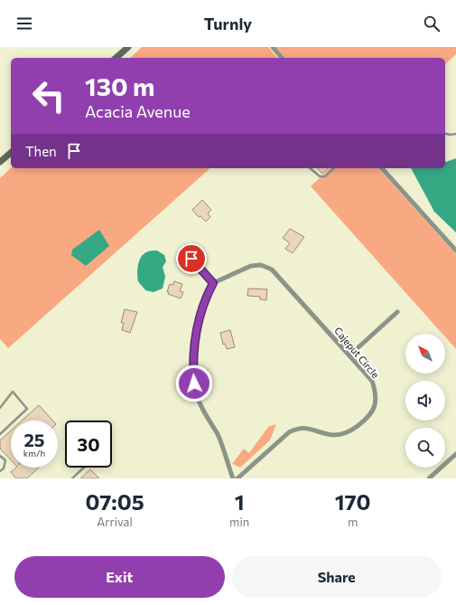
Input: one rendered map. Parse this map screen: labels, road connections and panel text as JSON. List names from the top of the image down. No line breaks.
{"streets":{"street":["Cajeput Circle"]},"north":"top left","page":{"header":"Turnly","turn":["130 m","Acacia Avenue"],"then":"Then","speed":"25 km/h","limit":"30","eta":["07:05","Arrival","1","min","170","m"],"buttons":["Exit","Share"]}}
